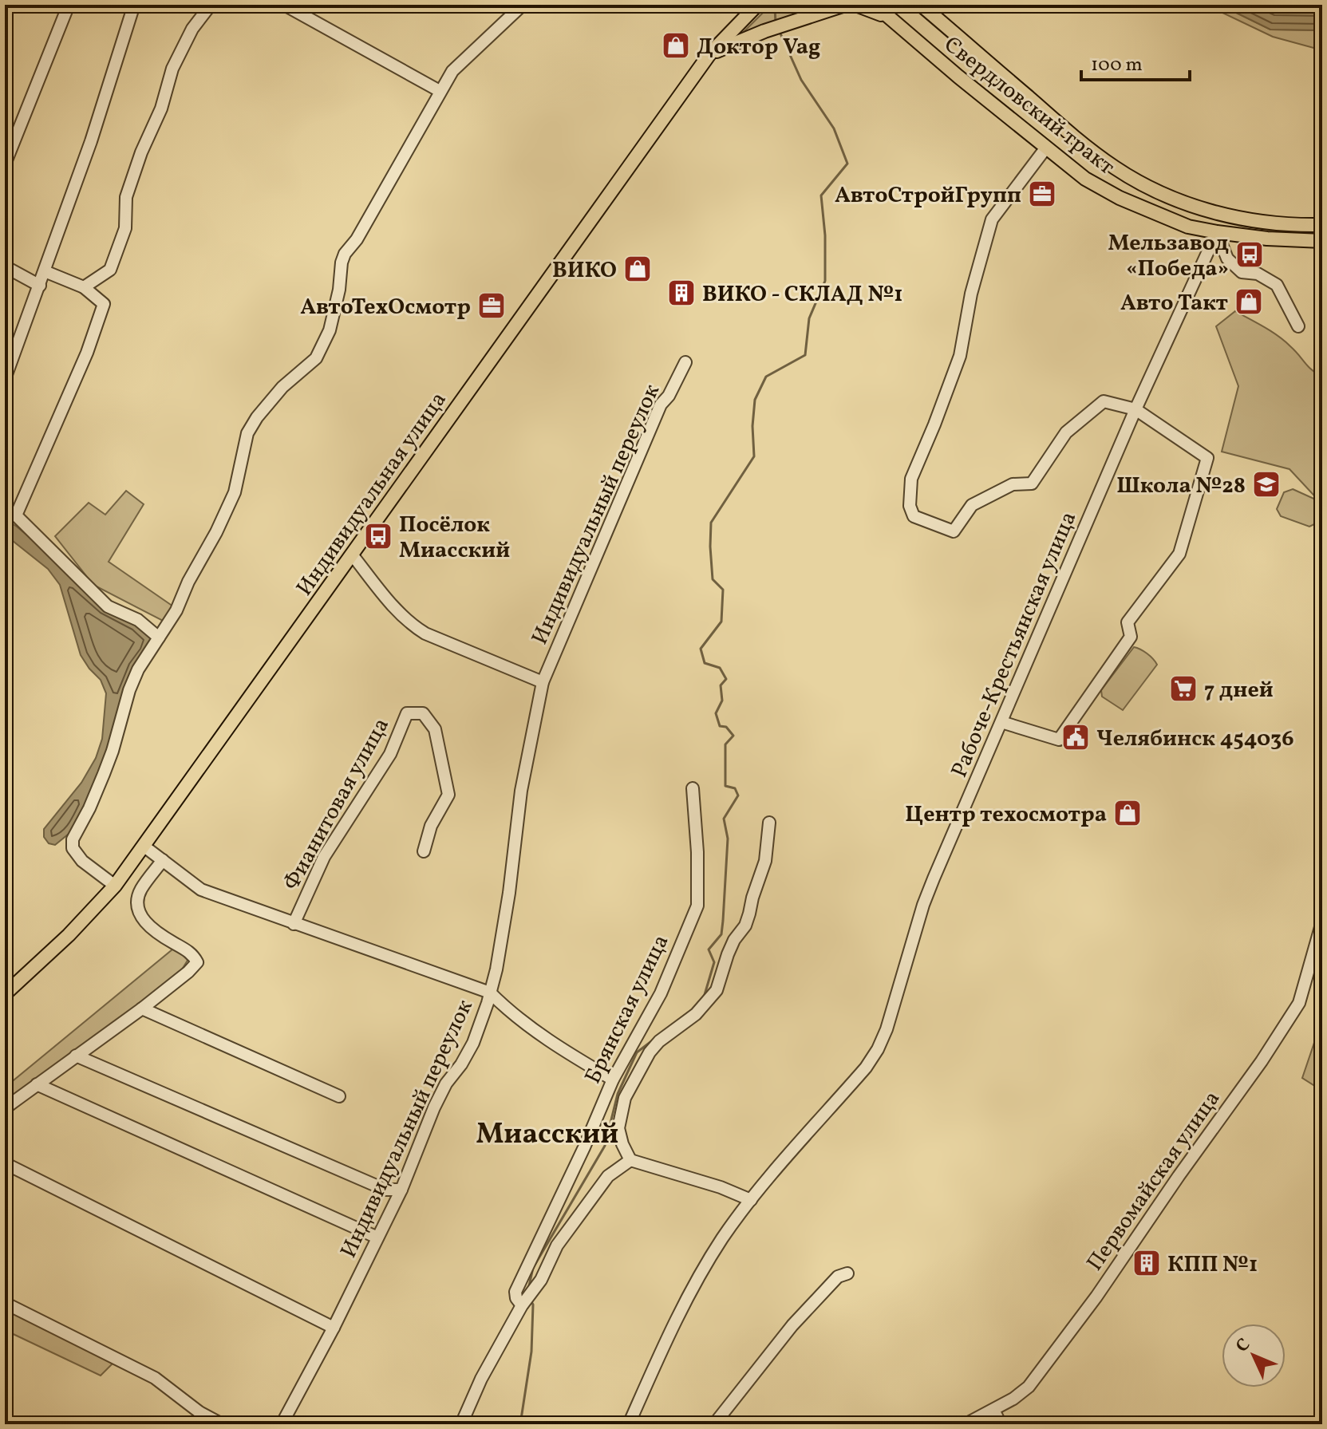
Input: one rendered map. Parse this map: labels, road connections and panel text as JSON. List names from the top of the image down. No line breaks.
{"streets":{"main road":["Свердловский тракт","Индивидуальная улица"],"street":["Индивидуальный переулок","Рабоче-Крестьянская улица","Фианитовая улица","Брянская улица","Первомайская улица"]},"crossings":[["Свердловский тракт","Рабоче-Крестьянская улица"]],"districts":["Миасский"],"places":{"shop":["Доктор Vag","ВИКО","Авто Такт","Центр техосмотра"],"office":["АвтоСтройГрупп","АвтоТехОсмотр"],"bus stop":["Мельзавод «Победа»","Посёлок Миасский"],"building":["ВИКО - СКЛАД №1","КПП №1"],"school or university":["Школа №28"],"supermarket":["7 дней"],"public building":["Челябинск 454036"]},"scale_bar":"100 m","north":"top left"}
